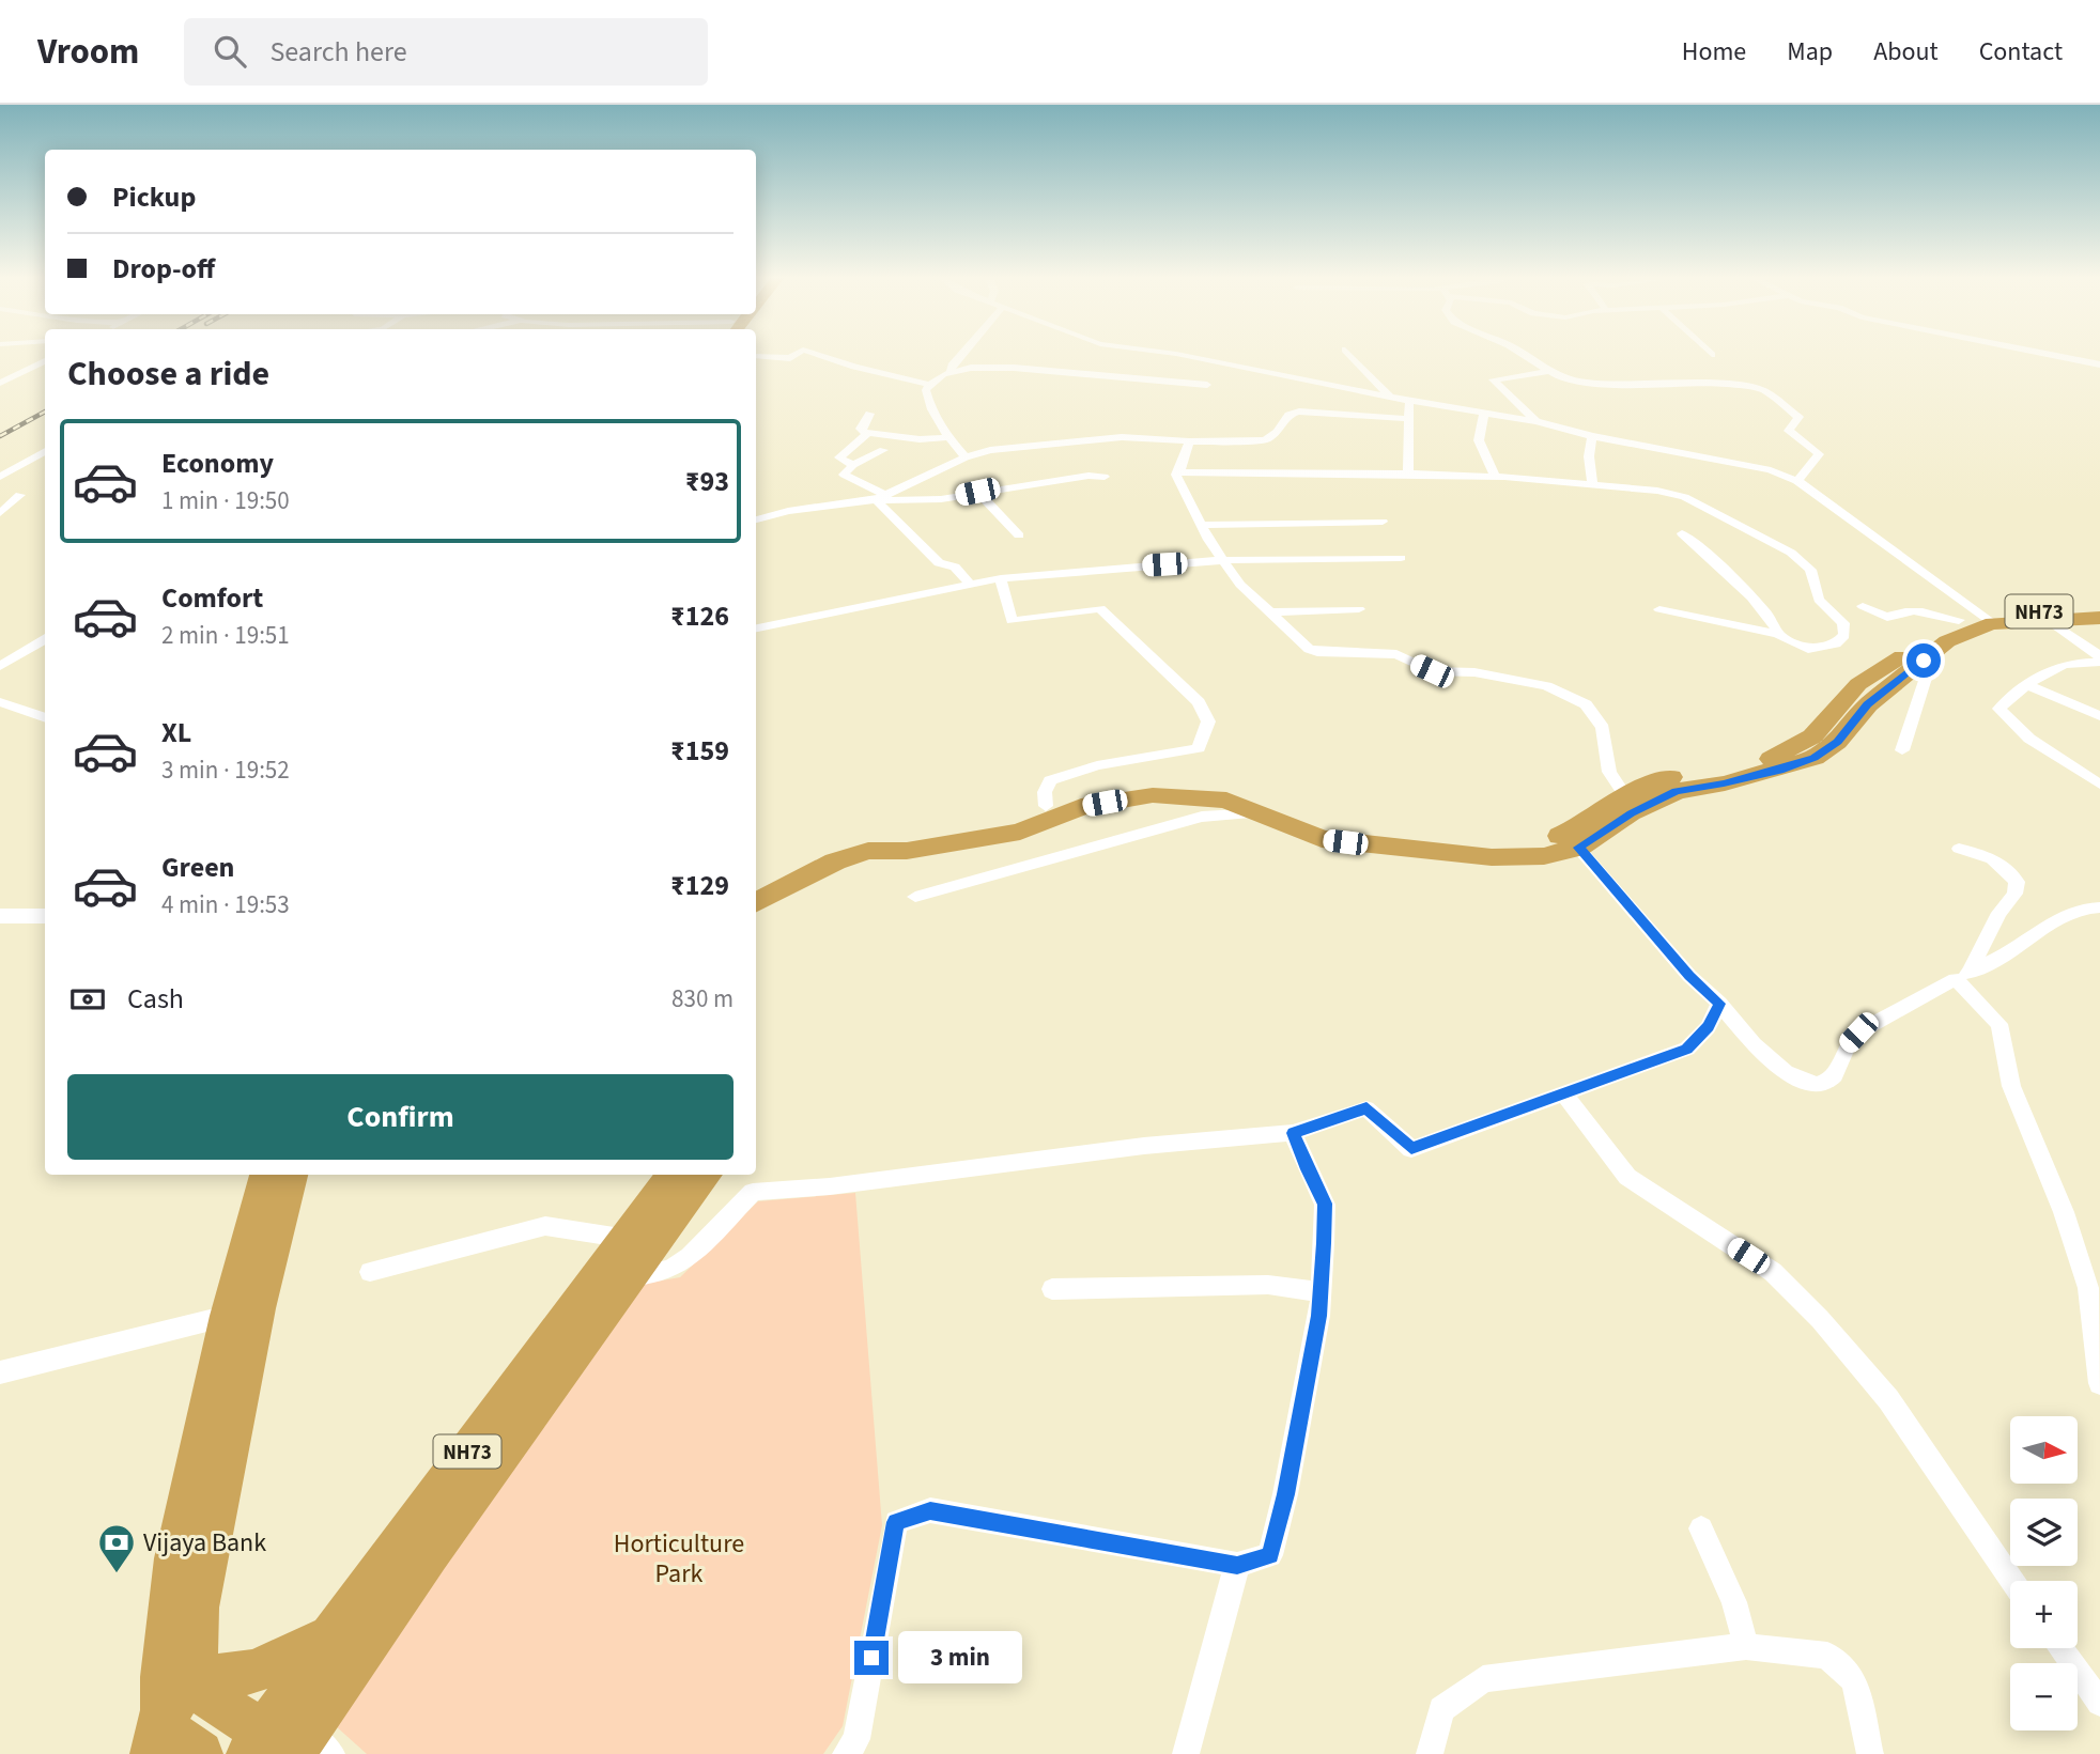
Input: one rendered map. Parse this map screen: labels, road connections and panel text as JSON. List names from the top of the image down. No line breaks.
{"streets":{"highway":["NH73"]},"parks":["Horticulture Park"],"places":{"bank":["Vijaya Bank"]},"north":"right","page":{"header":"Vroom","search":"Search here","nav":["Home","Map","About","Contact"],"banner":["Pickup","Drop-off"],"heading":"Choose a ride","list":[{"name":"Economy","note":"1 min · 19:50","value":"₹93"},{"name":"Comfort","note":"2 min · 19:51","value":"₹126"},{"name":"XL","note":"3 min · 19:52","value":"₹159"},{"name":"Green","note":"4 min · 19:53","value":"₹129"}],"pay":["Cash","830 m"],"buttons":"Confirm","map_buttons":["+","−"],"bubble":"3 min"}}
